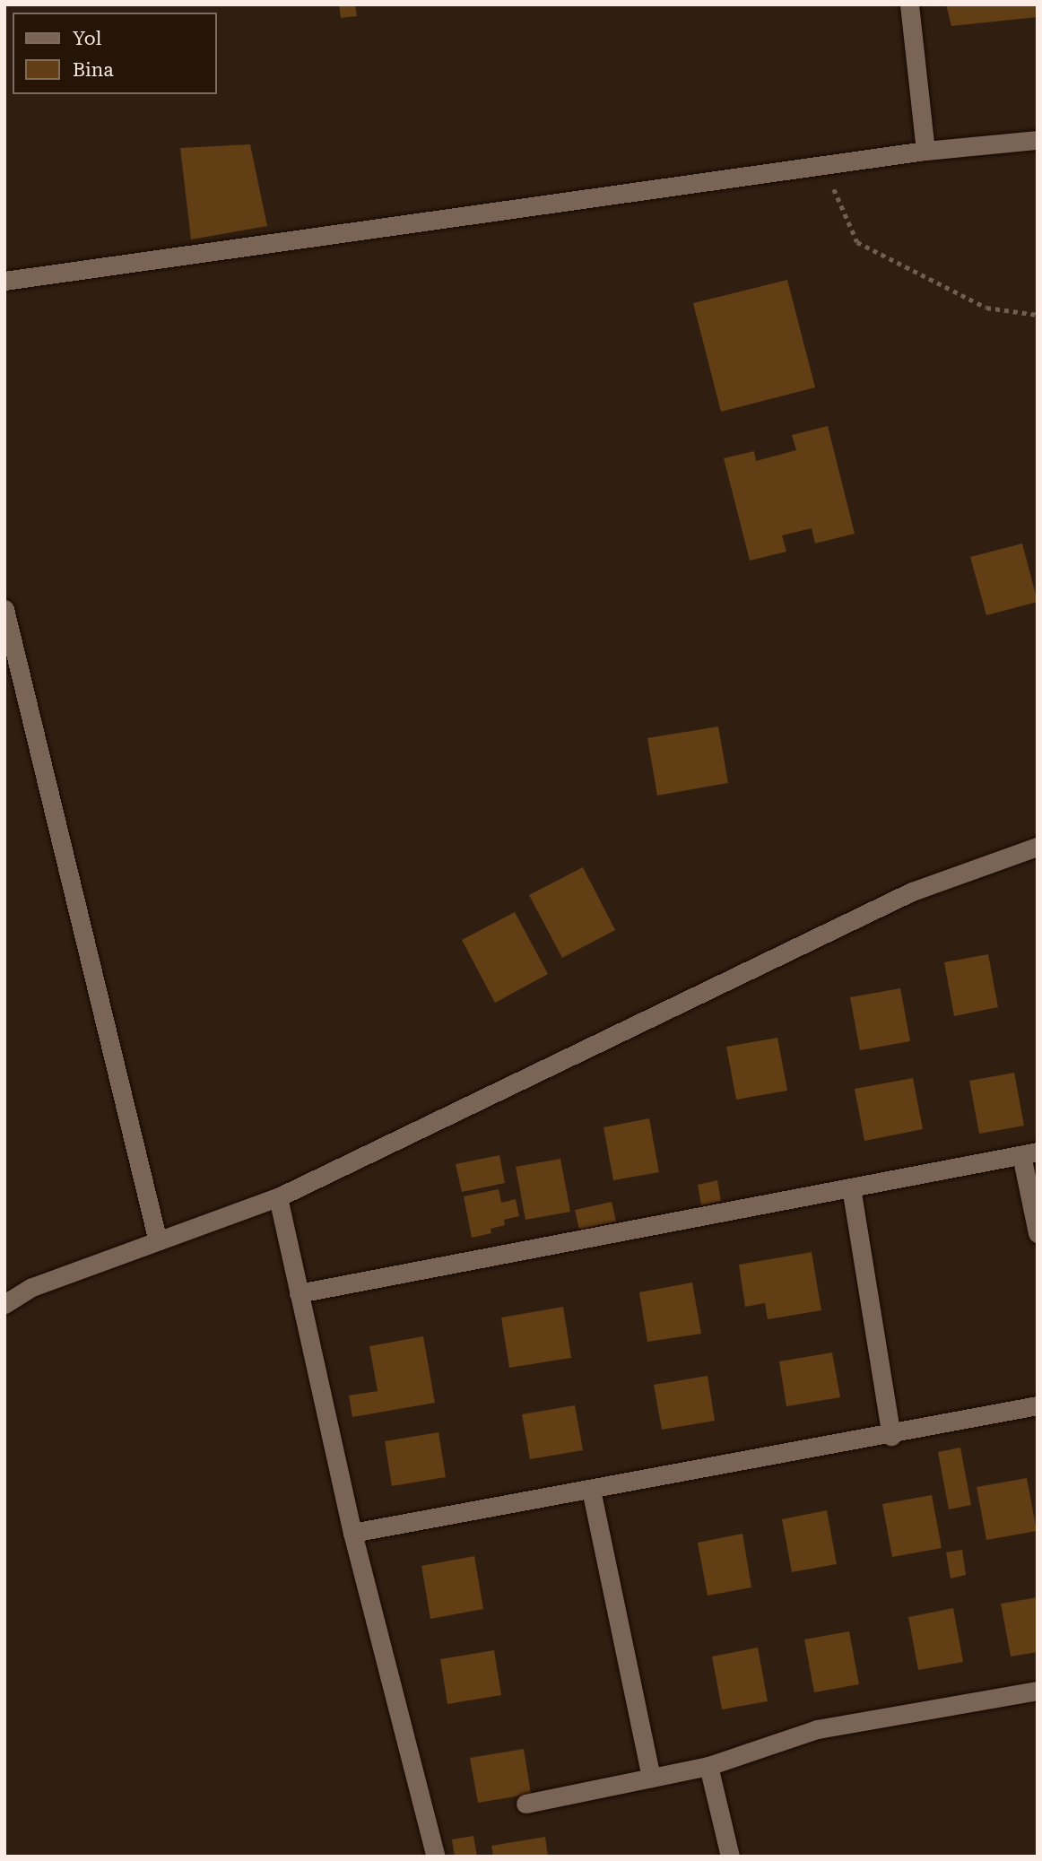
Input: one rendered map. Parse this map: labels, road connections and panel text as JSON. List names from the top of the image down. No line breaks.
{"legend":["Yol","Bina"]}
